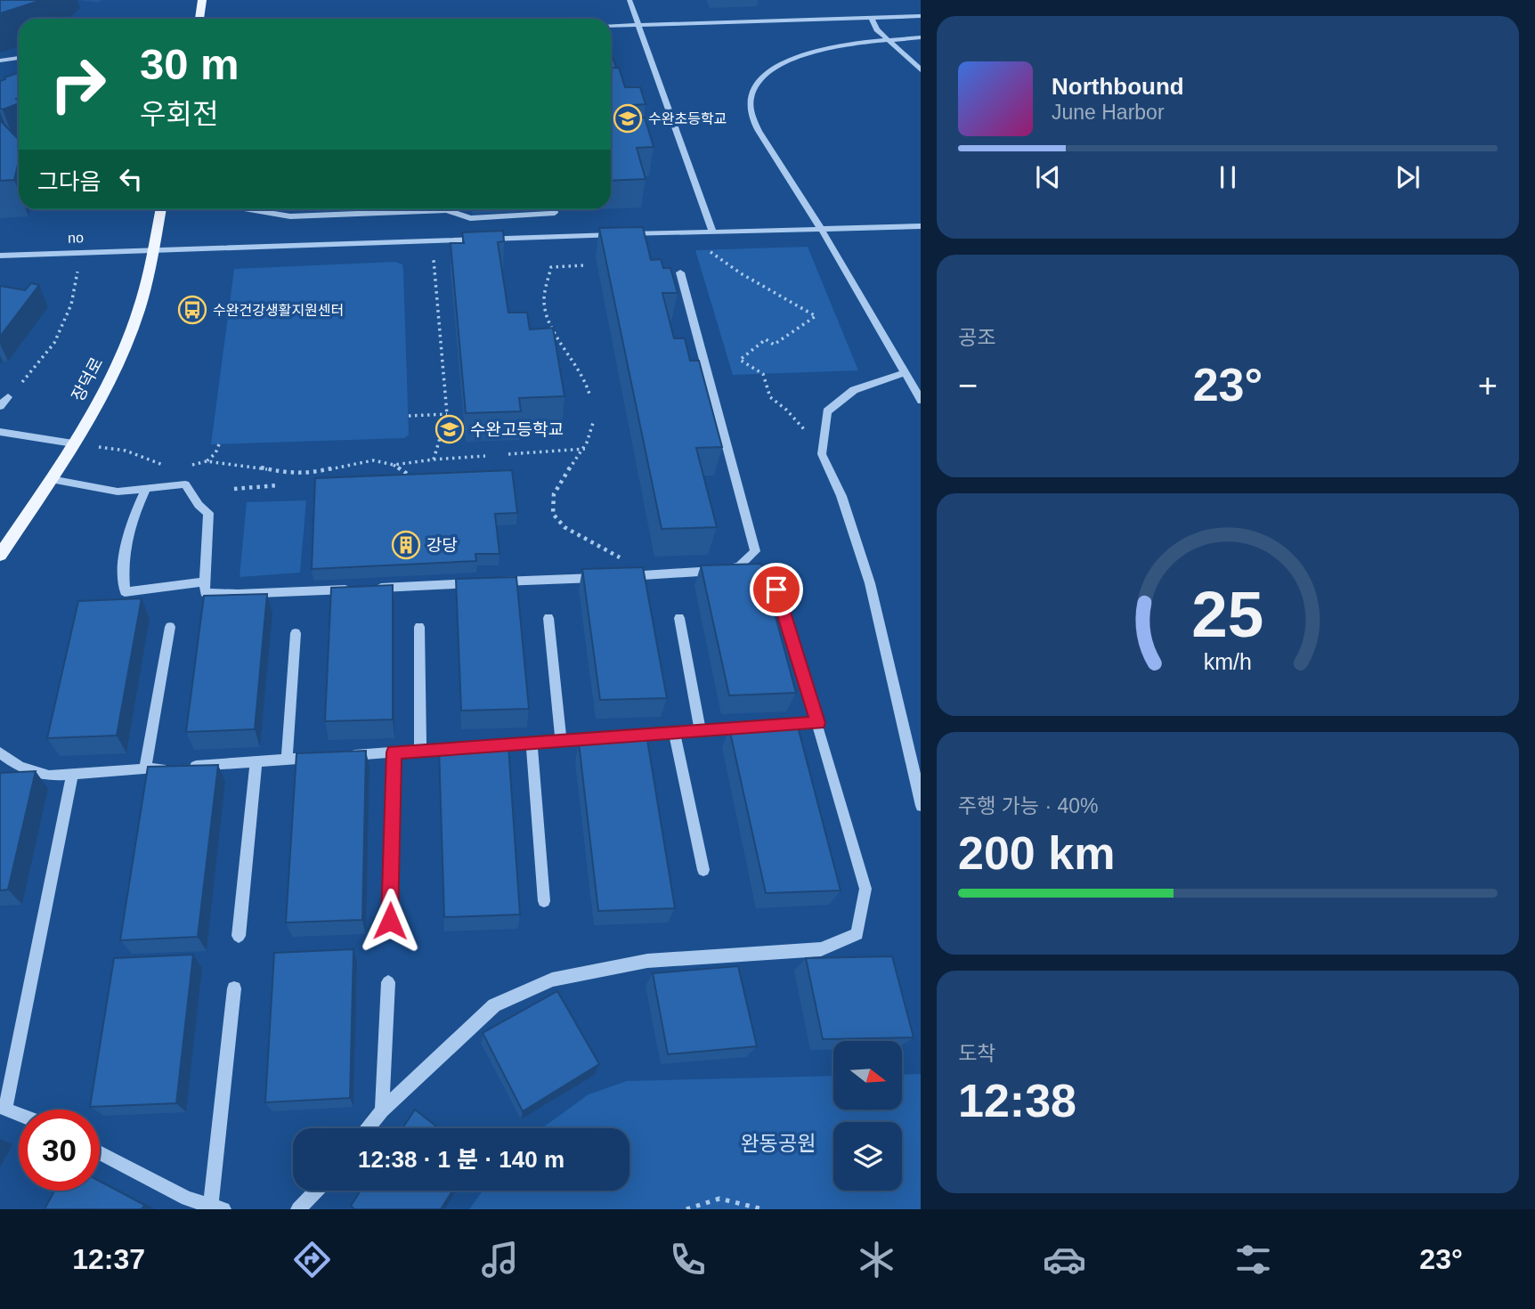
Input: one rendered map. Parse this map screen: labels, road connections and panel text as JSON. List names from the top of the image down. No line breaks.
{"streets":{"main road":["장덕로"],"street":["no"]},"crossings":[["no","장덕로"]],"parks":["완동공원"],"places":{"school or university":["수완초등학교","수완고등학교"],"bus stop":["수완건강생활지원센터"],"building":["강당"]},"north":"right","page":{"turn":["30 m","우회전"],"song":["Northbound","June Harbor"],"then":"그다음","tile":["공조",["주행 가능 · 40%","200 km"],["도착","12:38"]],"heat":["−","23°","+"],"limit":"30","trip":"12:38 · 1 분 · 140 m","tabs":["12:37","23°"],"gauge":["25","km/h"]}}
